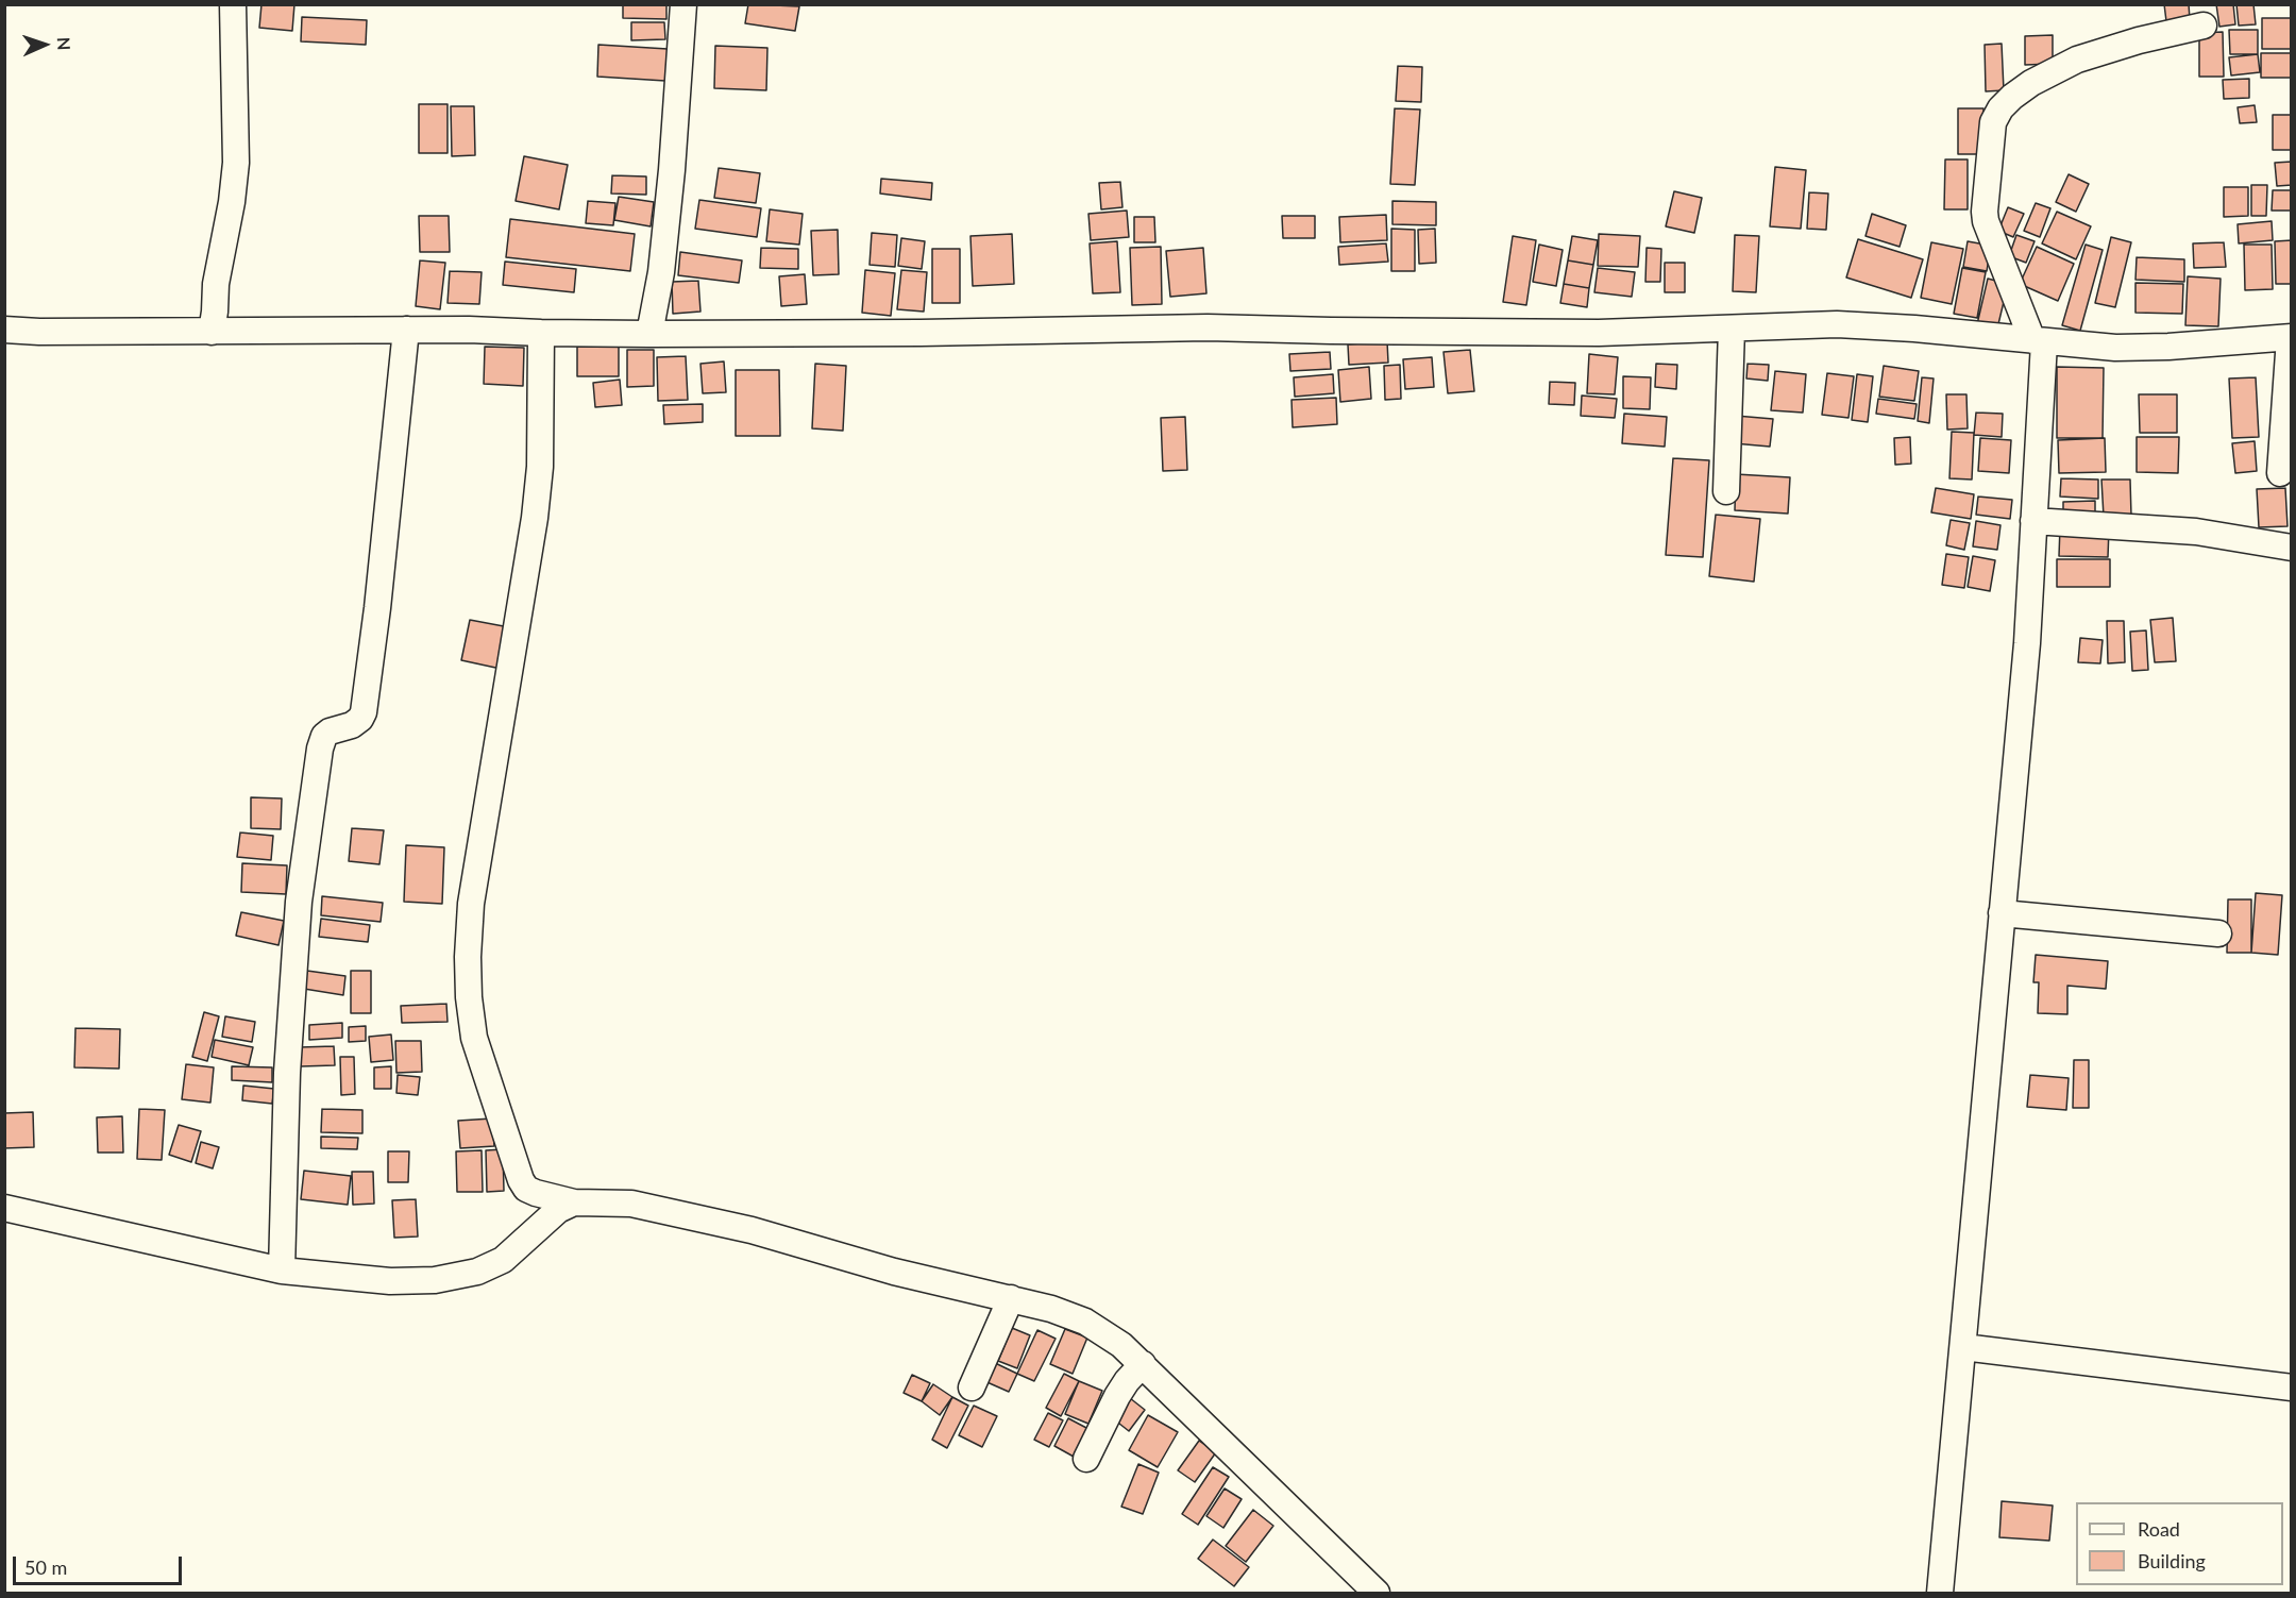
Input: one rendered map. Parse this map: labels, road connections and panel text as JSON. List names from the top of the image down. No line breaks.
{"legend":["Road","Building"],"scale_bar":"50 m","north":"right"}
